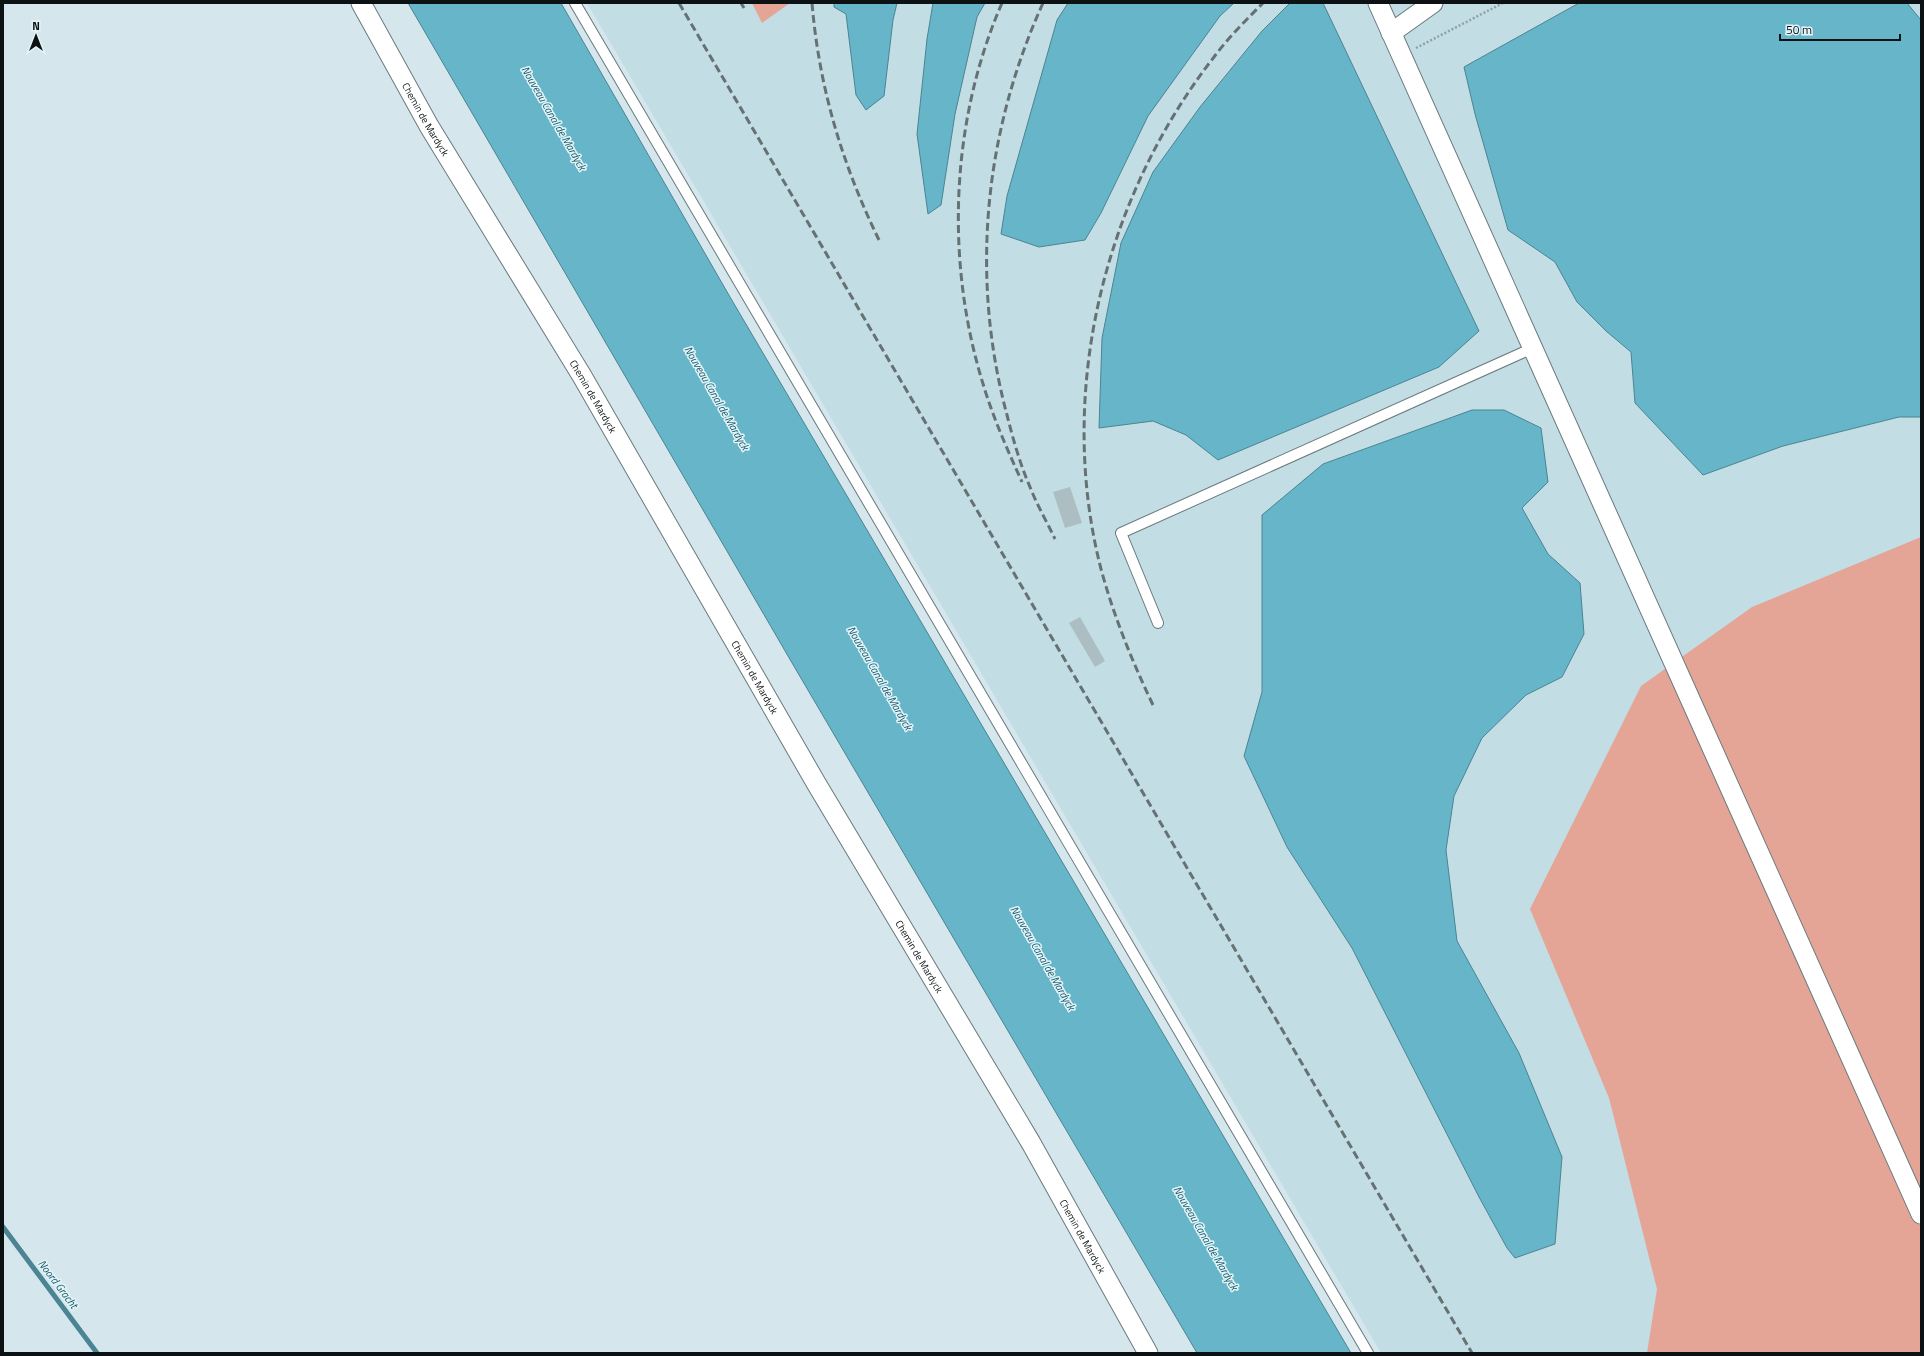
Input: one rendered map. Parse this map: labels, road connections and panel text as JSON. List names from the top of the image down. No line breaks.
{"streets":{"street":["Chemin de Mardyck"]},"water":["Nouveau Canal de Mardyck","Noord Gracht"],"scale_bar":"50 m","north":"top"}
